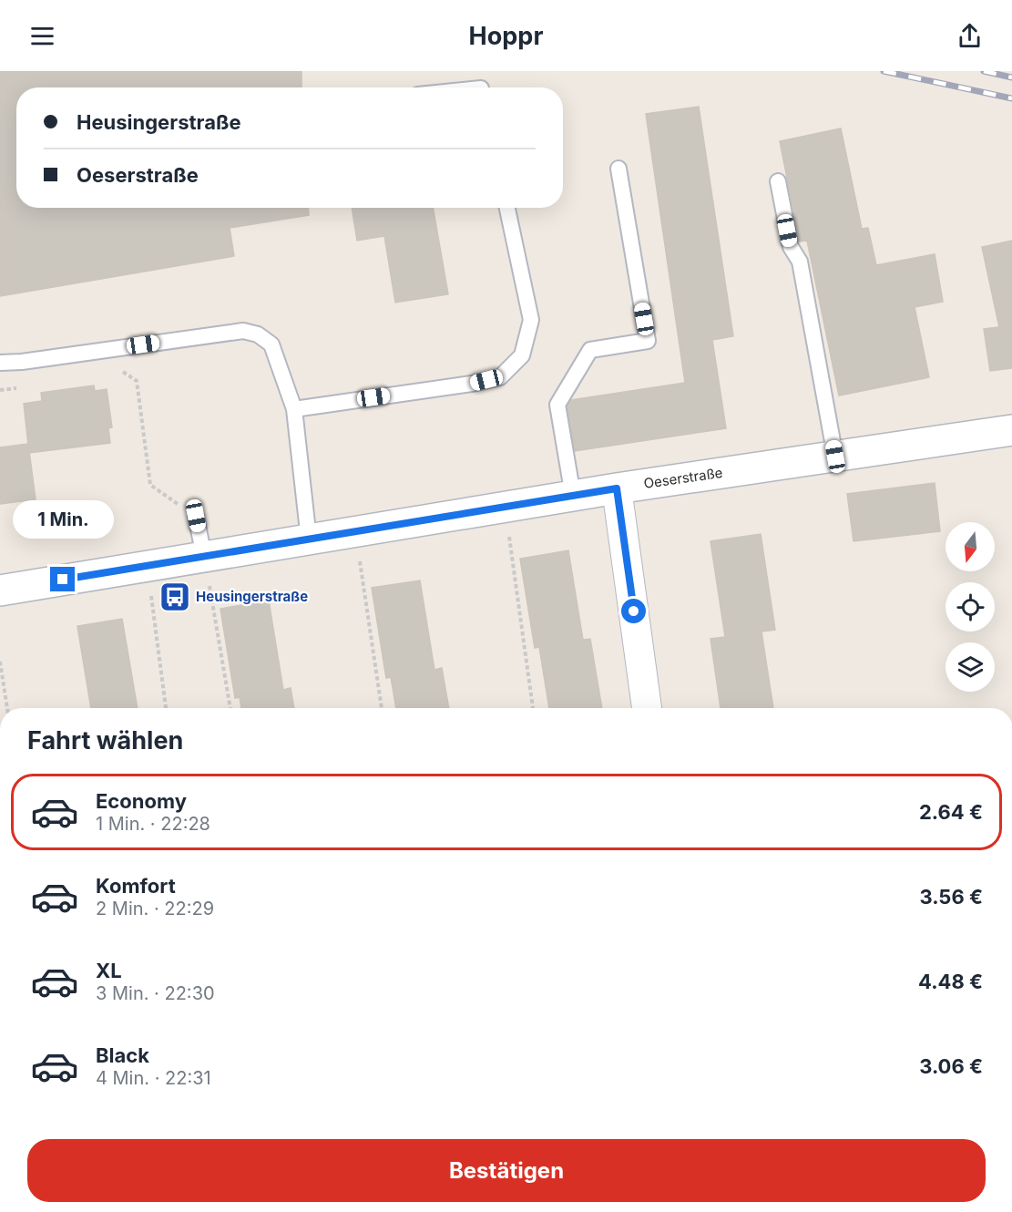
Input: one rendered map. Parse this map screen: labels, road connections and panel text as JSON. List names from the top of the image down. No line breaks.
{"streets":{"street":["Oeserstraße"]},"places":{"bus stop":["Heusingerstraße"]},"north":"bottom","page":{"header":"Hoppr","banner":["Heusingerstraße","Oeserstraße"],"bubble":"1 Min.","heading":"Fahrt wählen","list":[{"name":"Economy","note":"1 Min. · 22:28","value":"2.64 €"},{"name":"Komfort","note":"2 Min. · 22:29","value":"3.56 €"},{"name":"XL","note":"3 Min. · 22:30","value":"4.48 €"},{"name":"Black","note":"4 Min. · 22:31","value":"3.06 €"}],"buttons":"Bestätigen"}}
